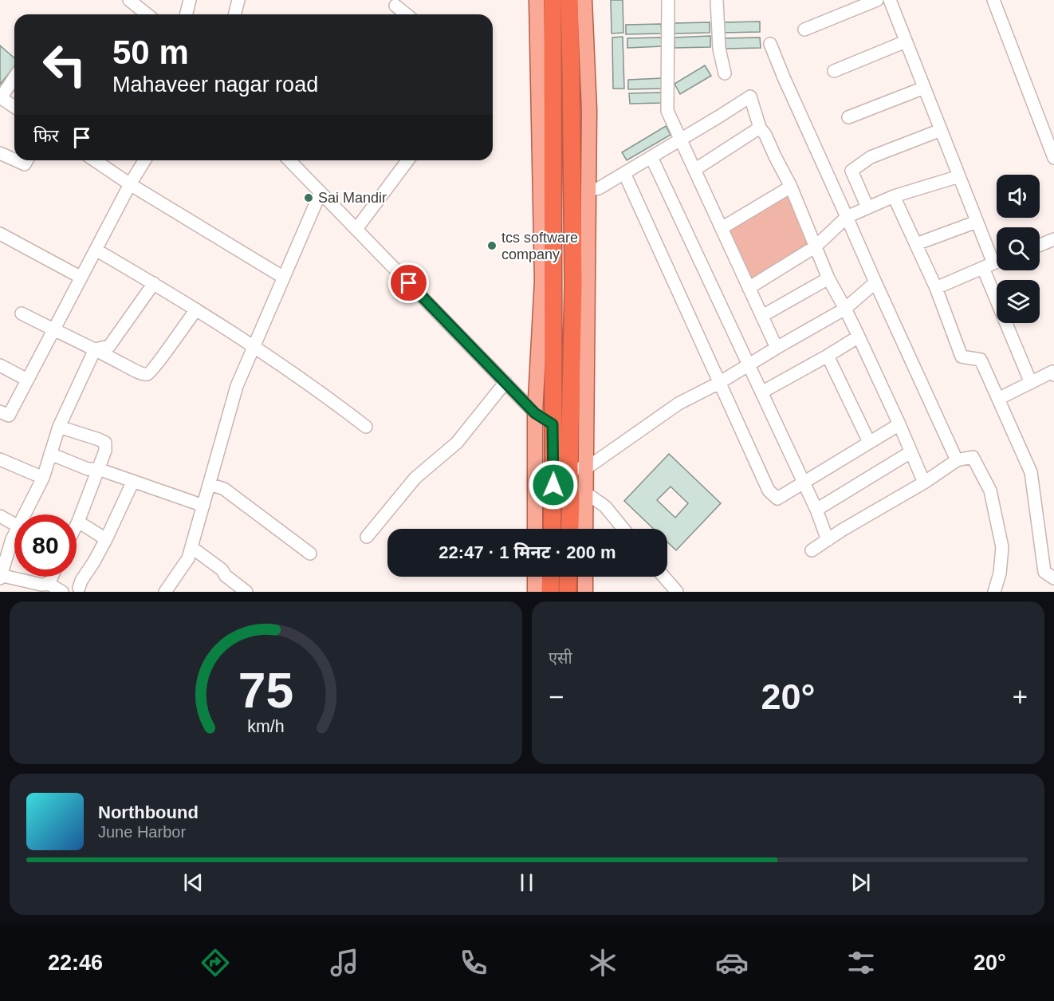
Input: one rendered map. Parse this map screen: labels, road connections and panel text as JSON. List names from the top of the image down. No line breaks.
{"places":["Sai Mandir","tcs software company"],"page":{"turn":["50 m","Mahaveer nagar road"],"then":"फिर","limit":"80","trip":"22:47 · 1 मिनट · 200 m","tile":"एसी","heat":["−","20°","+"],"song":["Northbound","June Harbor"],"tabs":["22:46","20°"],"gauge":["75","km/h"]}}
